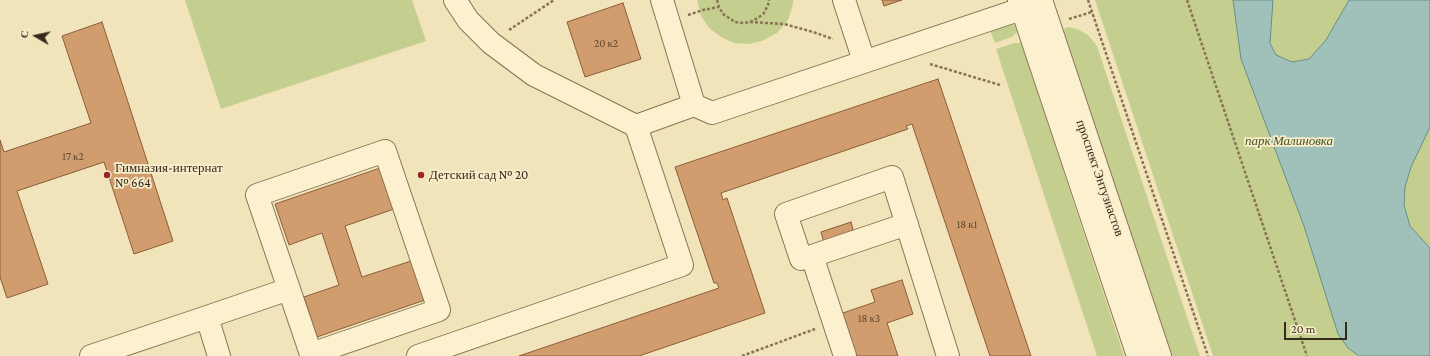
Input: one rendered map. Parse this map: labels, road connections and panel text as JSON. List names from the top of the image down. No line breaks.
{"streets":{"street":["проспект Энтузиастов"]},"parks":["парк Малиновка"],"places":["Гимназия-интернат № 664","Детский сад № 20"],"house_numbers":["20 к2","17 к2","18 к1","18 к3"],"scale_bar":"20 m","north":"left"}
